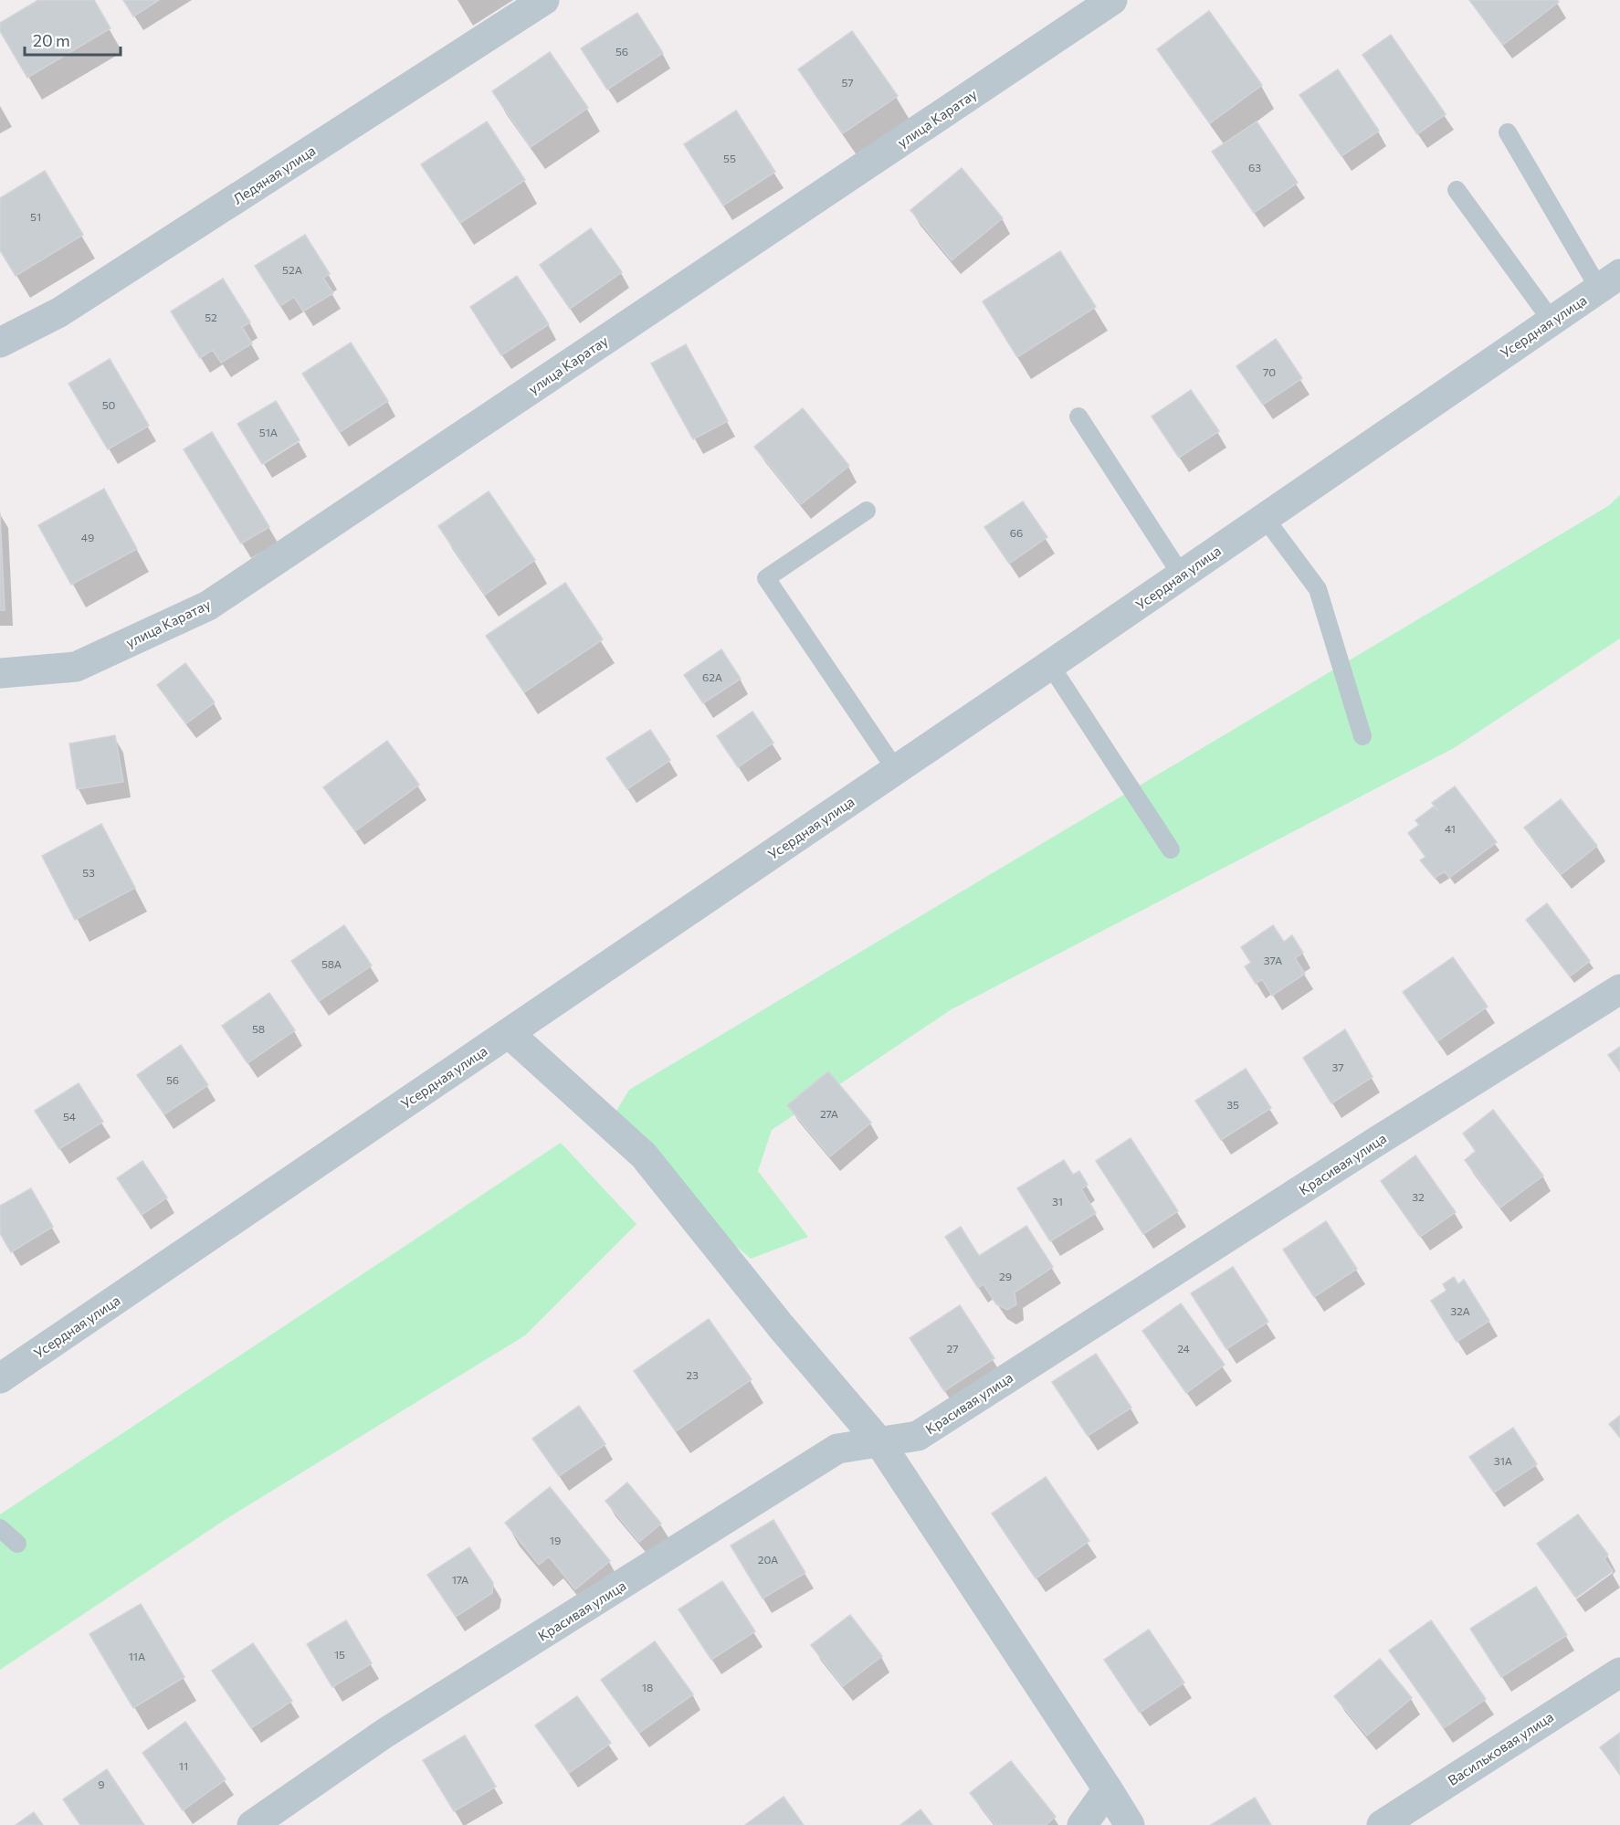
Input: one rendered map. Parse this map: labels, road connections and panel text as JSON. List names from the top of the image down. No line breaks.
{"streets":{"street":["улица Каратау","Ледяная улица","Усердная улица","Красивая улица","Васильковая улица"]},"house_numbers":["56","57","55","63","51","52А","52","70","50","51А","66","49","62А","41","53","37А","58А","58","37","56","35","27А","54","32","31","29","32А","27","24","23","31А","19","20А","17А","15","11А","18","11","9"],"scale_bar":"20 m"}
